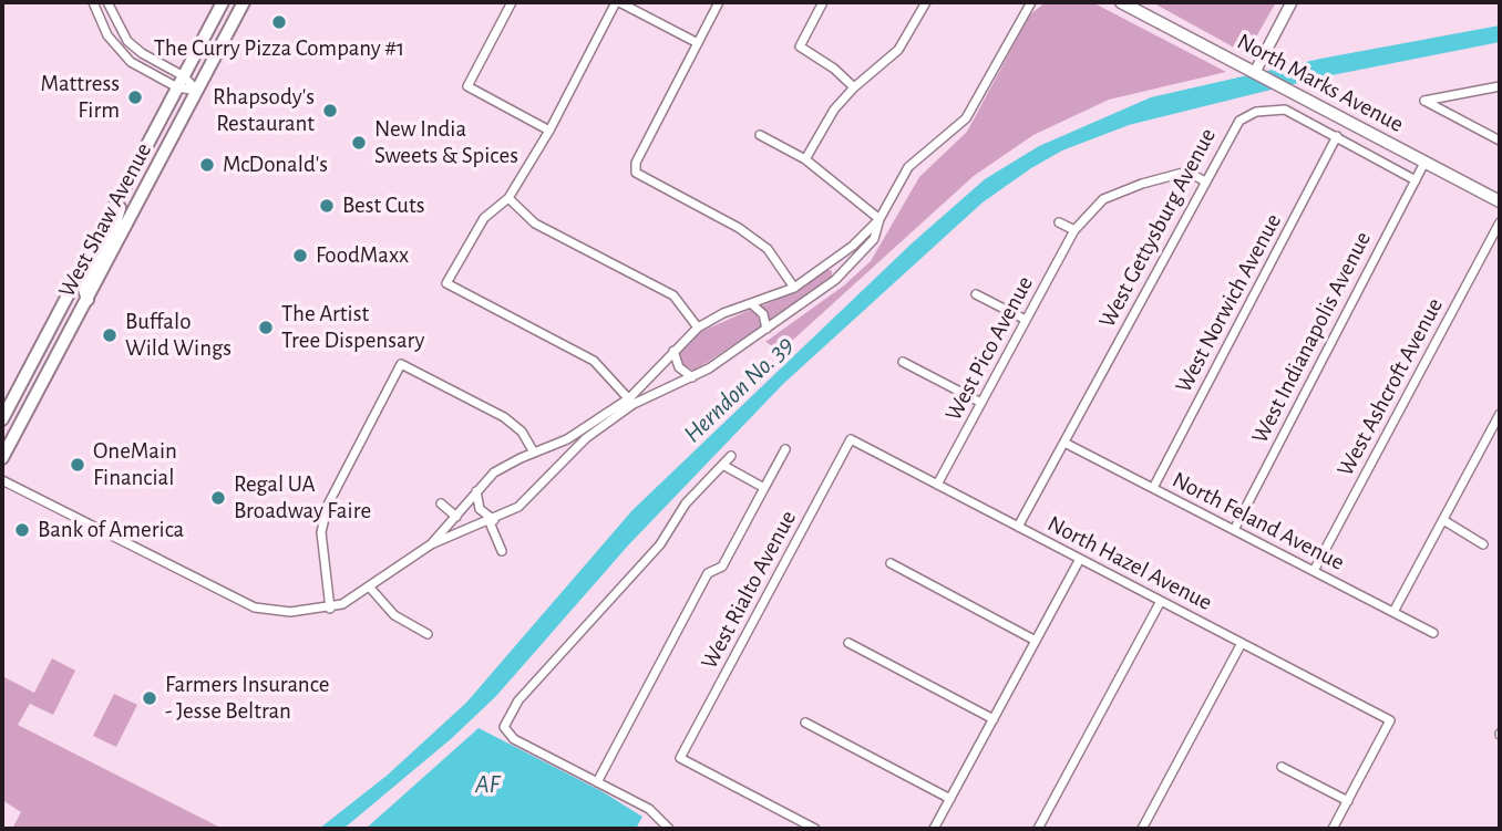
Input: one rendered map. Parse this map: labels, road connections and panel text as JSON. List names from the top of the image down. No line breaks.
{"streets":{"main road":["North Marks Avenue","West Shaw Avenue"],"street":["West Gettysburg Avenue","West Norwich Avenue","West Indianapolis Avenue","West Pico Avenue","West Ashcroft Avenue","North Feland Avenue","North Hazel Avenue","West Rialto Avenue"]},"crossings":[["North Marks Avenue","West Indianapolis Avenue"],["West Gettysburg Avenue","West Norwich Avenue"],["West Gettysburg Avenue","West Indianapolis Avenue"],["West Gettysburg Avenue","West Pico Avenue"],["West Gettysburg Avenue","North Feland Avenue"],["West Gettysburg Avenue","North Hazel Avenue"],["West Norwich Avenue","North Feland Avenue"],["West Indianapolis Avenue","North Feland Avenue"],["West Pico Avenue","North Hazel Avenue"],["West Ashcroft Avenue","North Feland Avenue"],["North Hazel Avenue","West Rialto Avenue"]],"water":["Herndon No. 39","AF"],"places":["The Curry Pizza Company #1","Mattress Firm","Rhapsody's Restaurant","New India Sweets & Spices","McDonald's","Best Cuts","FoodMaxx","The Artist Tree Dispensary","Buffalo Wild Wings","OneMain Financial","Regal UA Broadway Faire","Bank of America","Farmers Insurance - Jesse Beltran"]}
